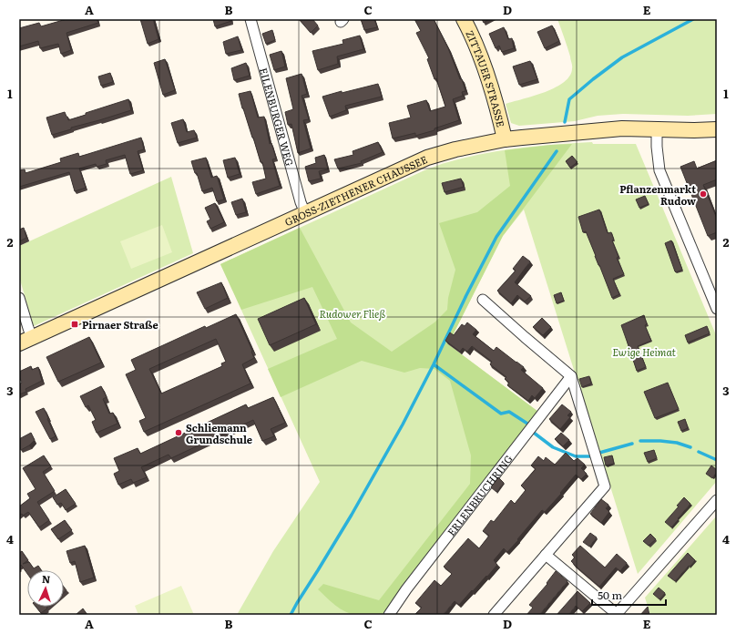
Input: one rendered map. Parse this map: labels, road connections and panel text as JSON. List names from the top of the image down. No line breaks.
{"streets":{"street":["ZITTAUER STRASSE","EILENBURGER WEG","GROSS-ZIETHENER CHAUSSEE","ERLENBRUCHRING"]},"crossings":[["ZITTAUER STRASSE","GROSS-ZIETHENER CHAUSSEE"],["EILENBURGER WEG","GROSS-ZIETHENER CHAUSSEE"]],"parks":["Rudower Fließ","Ewige Heimat"],"places":{"other":["Pflanzenmarkt Rudow","Schliemann Grundschule"],"transit":["Pirnaer Straße"]},"scale_bar":"50 m","north":"top","grid":{"columns":["A","B","C","D","E"],"rows":["1","2","3","4"]}}
